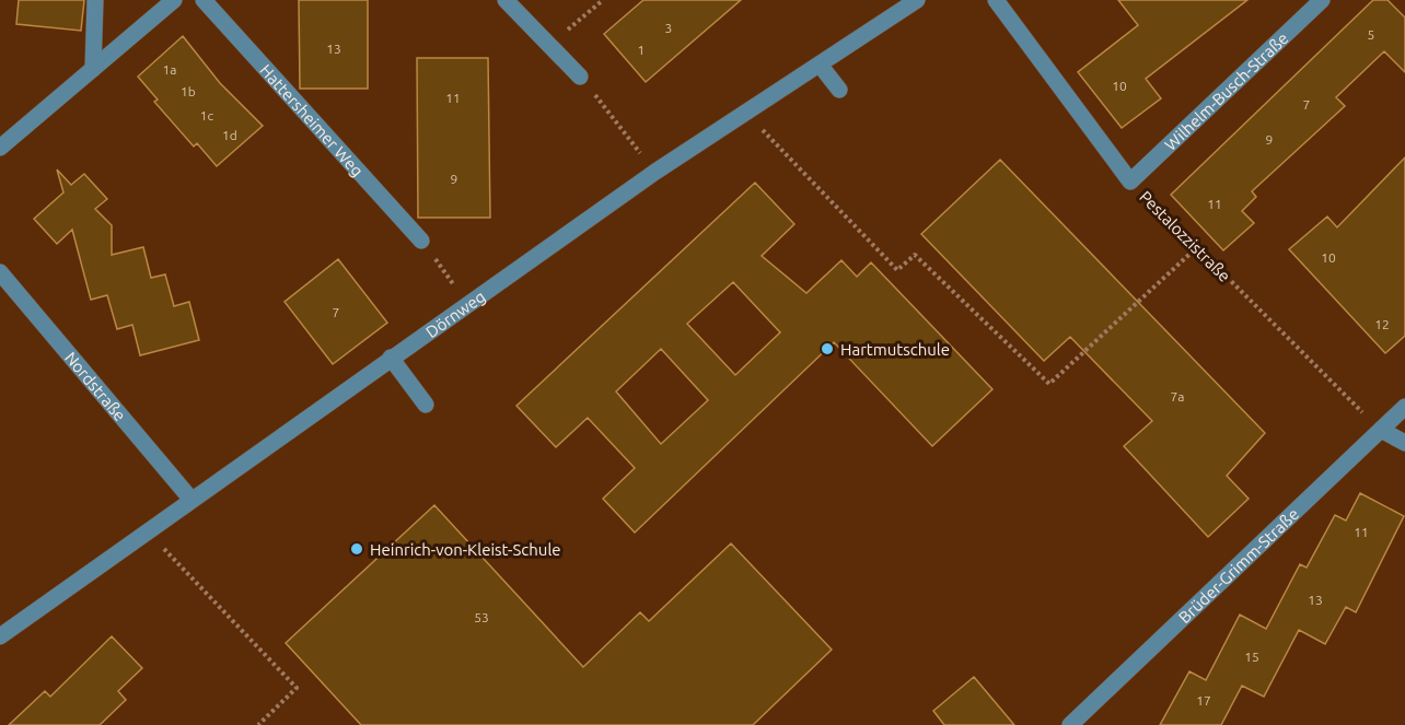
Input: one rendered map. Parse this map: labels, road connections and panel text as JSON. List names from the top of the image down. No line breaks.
{"streets":{"street":["Wilhelm-Busch-Straße","Hattersheimer Weg","Pestalozzistraße","Dörnweg","Nordstraße","Brüder-Grimm-Straße"]},"crossings":[["Wilhelm-Busch-Straße","Pestalozzistraße"],["Pestalozzistraße","Brüder-Grimm-Straße"],["Dörnweg","Nordstraße"]],"places":["Hartmutschule","Heinrich-von-Kleist-Schule"],"house_numbers":["3","5","13","1","1a","10","1b","11","7","1c","1d","9","9","11","10","7","12","7a","11","13","53","15","17"]}
